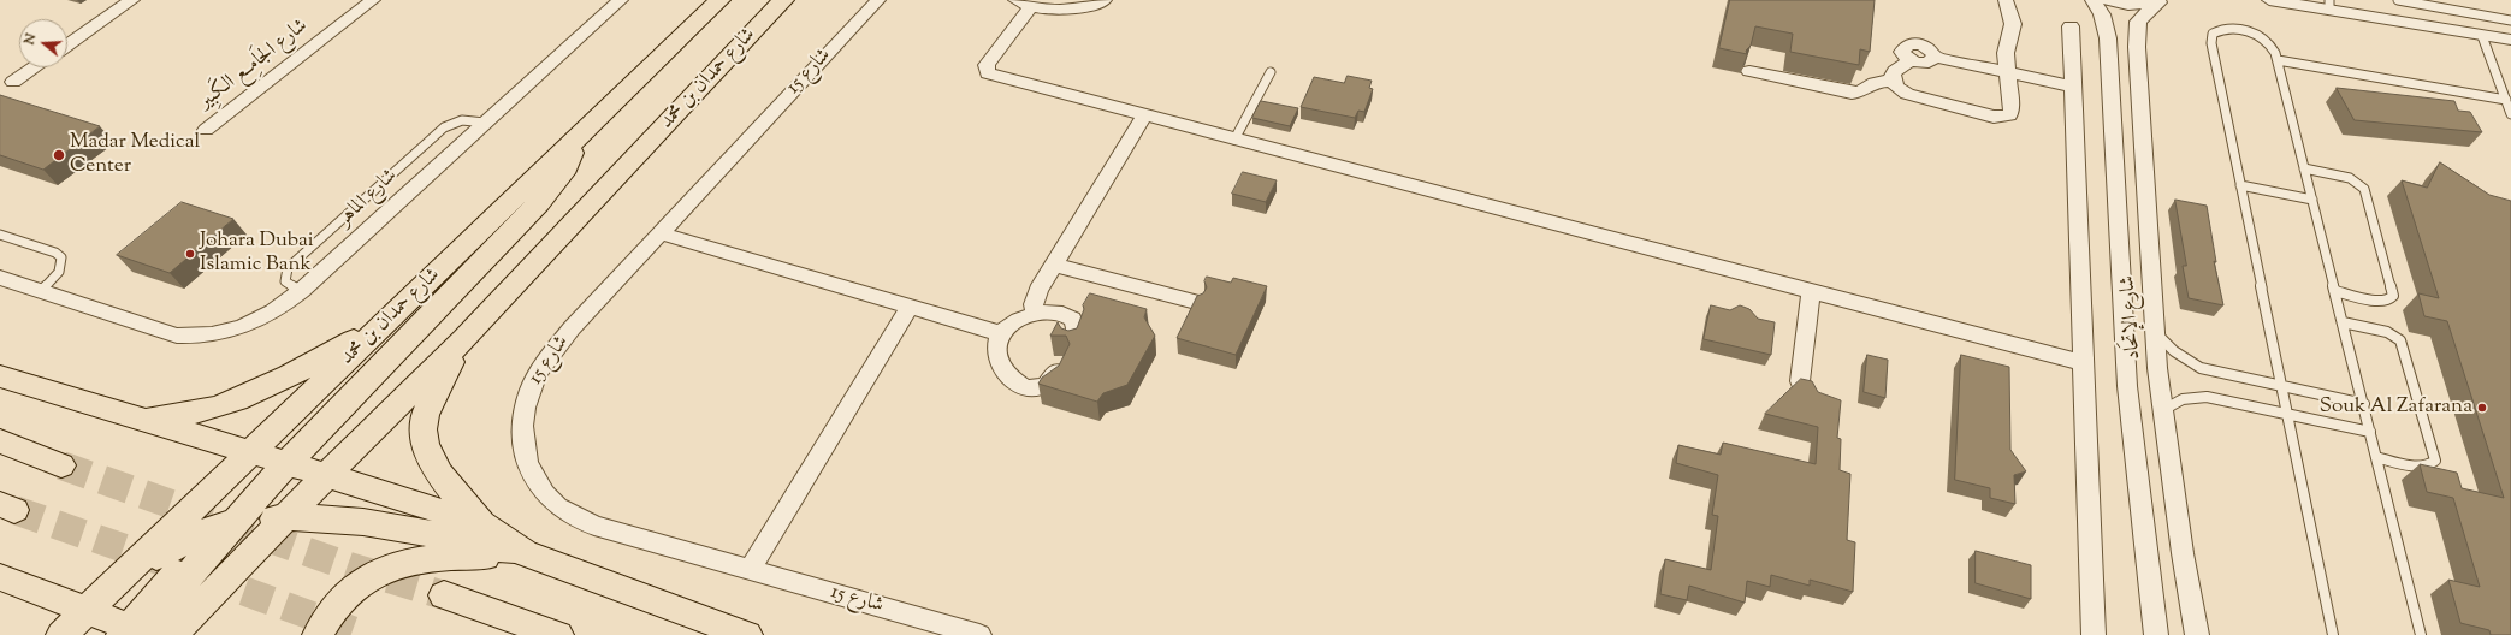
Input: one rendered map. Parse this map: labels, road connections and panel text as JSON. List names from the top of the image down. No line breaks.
{"streets":{"main road":["شارع حمدان بن محمد"],"street":["شارع الجَامِع الكَبِير","شارع 15","شارع الماهر","شارع الإتحَاد"]},"places":["Madar Medical Center","Johara Dubai Islamic Bank","Souk Al Zafarana"],"north":"left"}
